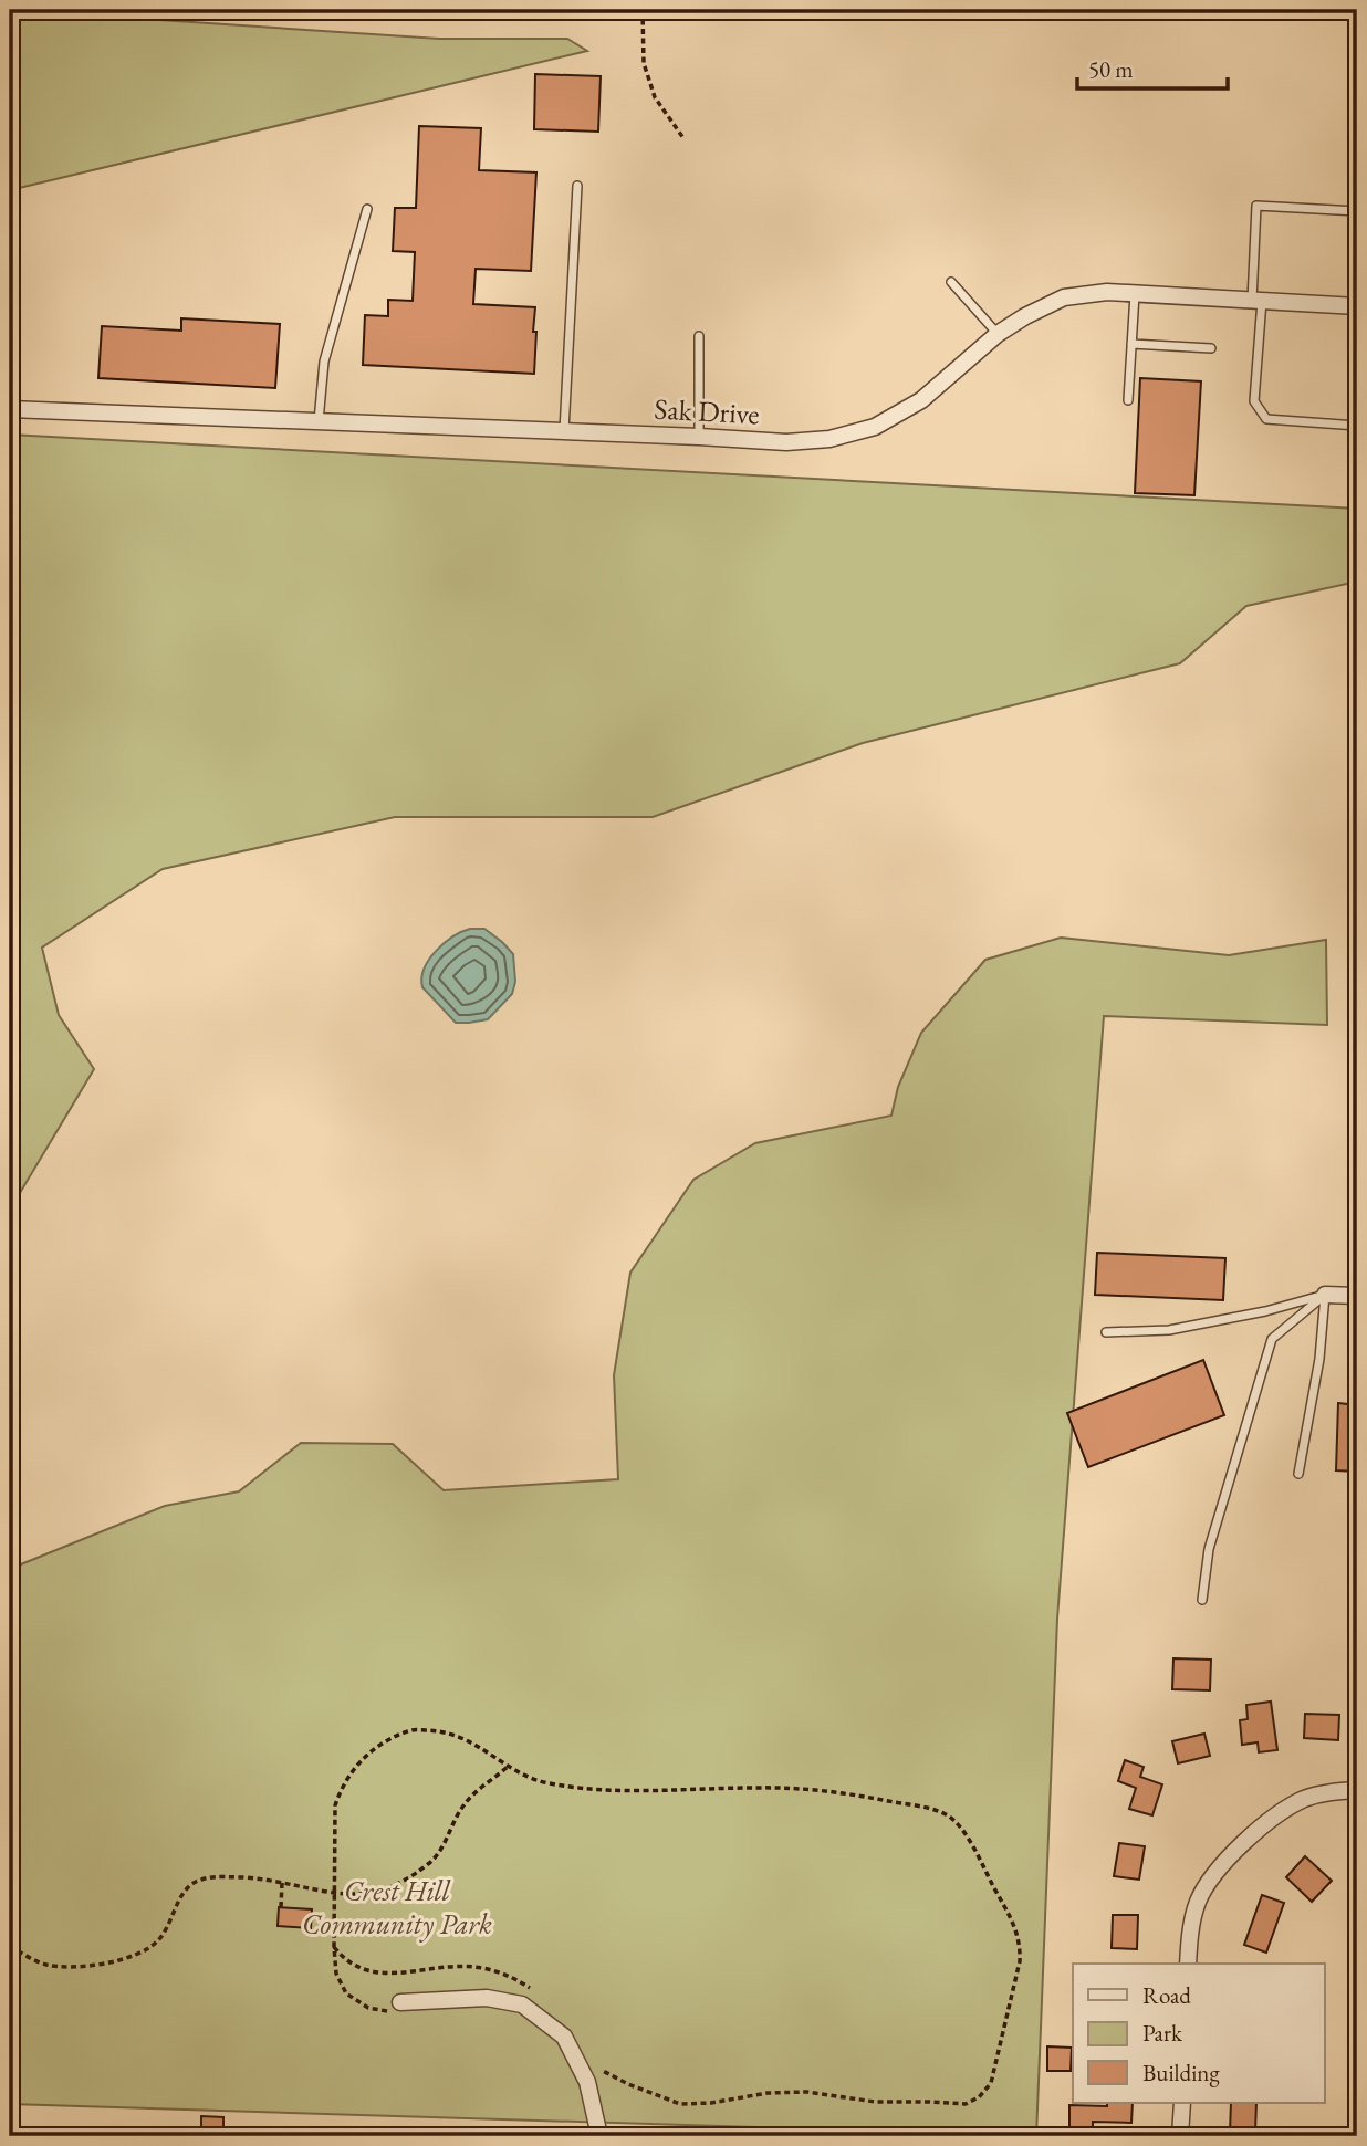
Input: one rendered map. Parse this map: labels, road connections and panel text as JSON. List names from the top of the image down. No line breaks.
{"streets":{"street":["Sak Drive"]},"parks":["Crest Hill Community Park"],"legend":["Road","Park","Building"],"scale_bar":"50 m"}
